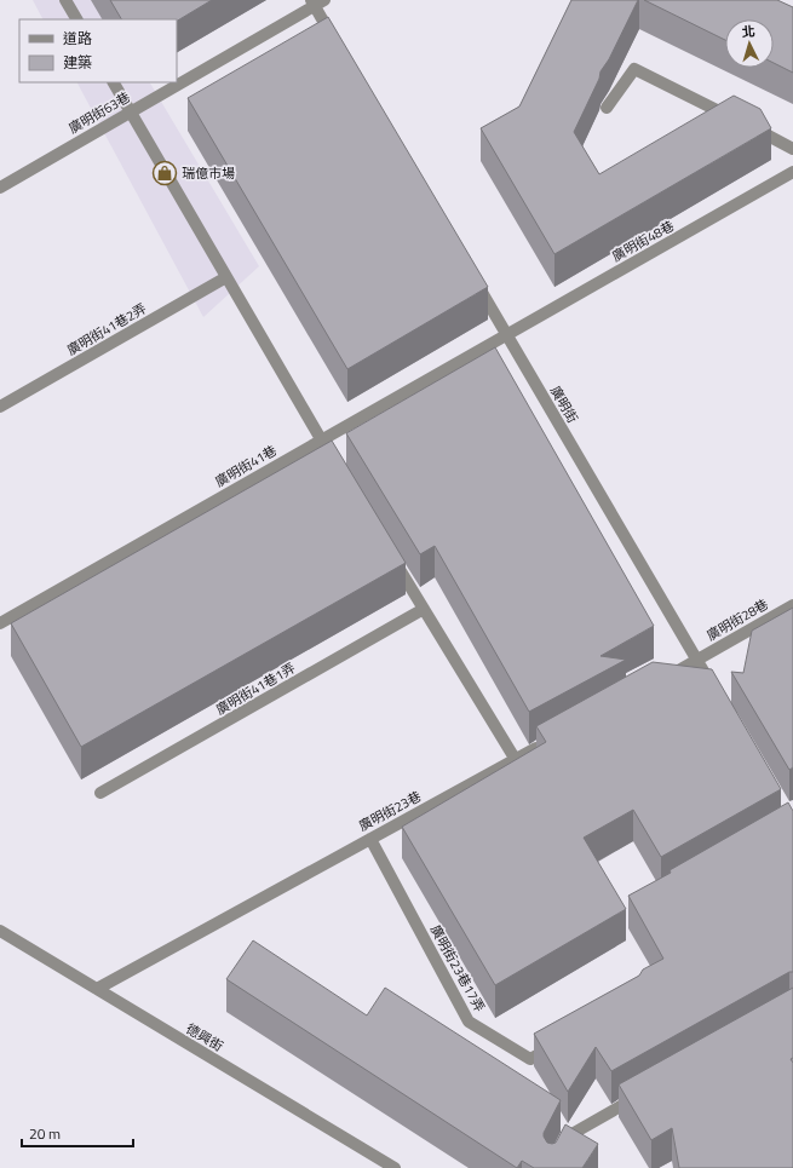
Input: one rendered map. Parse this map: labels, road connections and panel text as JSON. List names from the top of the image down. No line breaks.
{"streets":{"street":["廣明街63巷","廣明街48巷","廣明街41巷2弄","廣明街","廣明街41巷","廣明街28巷","廣明街41巷1弄","廣明街23巷","廣明街23巷17弄","德興街"]},"crossings":[["廣明街48巷","廣明街"],["廣明街48巷","廣明街41巷"],["廣明街","廣明街41巷"],["廣明街","廣明街28巷"],["廣明街23巷","廣明街23巷17弄"],["廣明街23巷","德興街"]],"places":{"shop":["瑞億市場"]},"legend":["道路","建築"],"scale_bar":"20 m","north":"top"}
